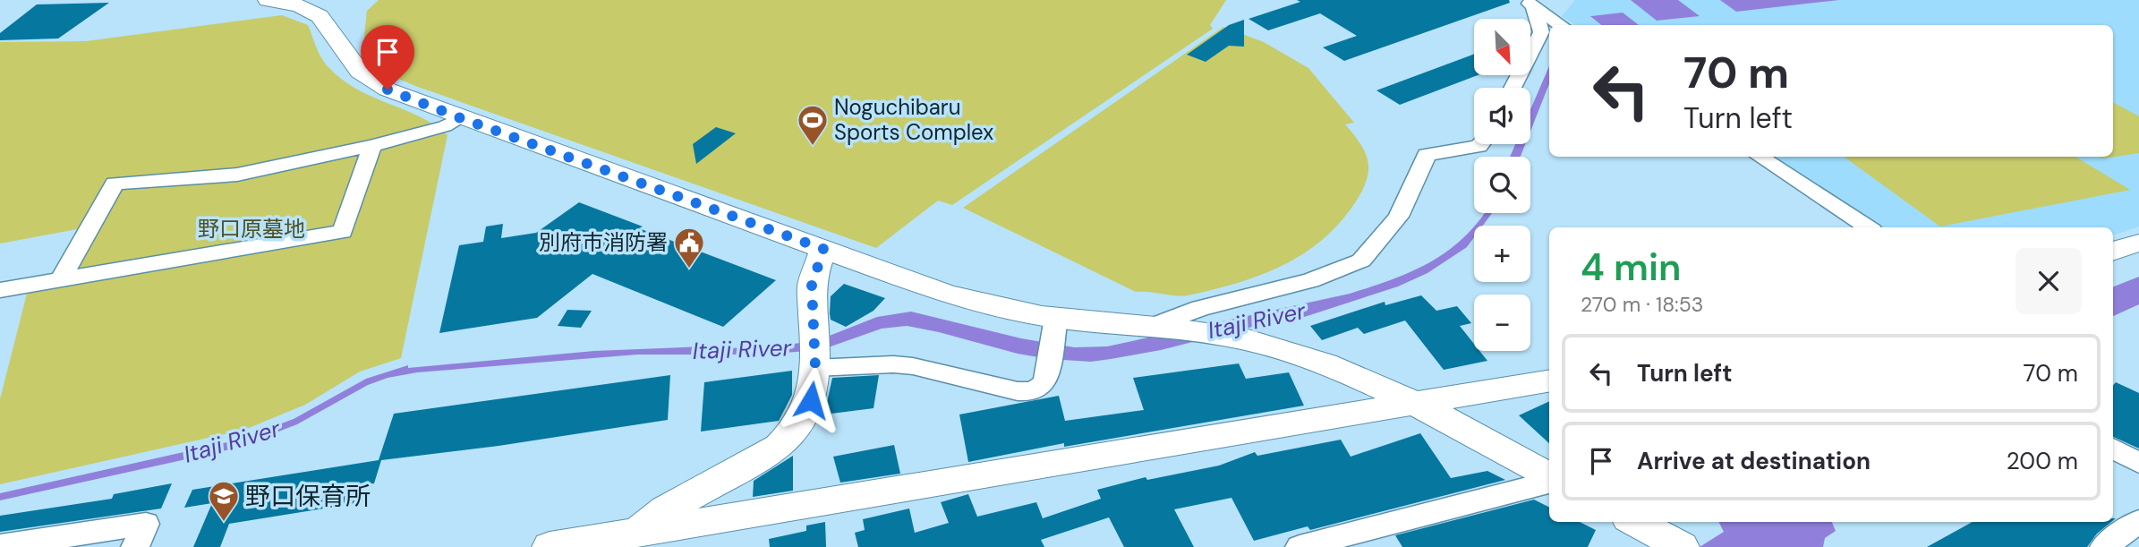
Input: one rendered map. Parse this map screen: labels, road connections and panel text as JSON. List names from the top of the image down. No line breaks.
{"water":["Itaji River"],"parks":["野口原墓地"],"places":{"sports":["Noguchibaru Sports Complex"],"public building":["別府市消防署"],"school or university":["野口保育所"]},"north":"bottom right","page":{"map_buttons":["+","−"],"turn":["70 m","Turn left"],"heading":["4 min","270 m · 18:53"],"list":[{"name":"Turn left","value":"70 m"},{"name":"Arrive at destination","value":"200 m"}]}}
